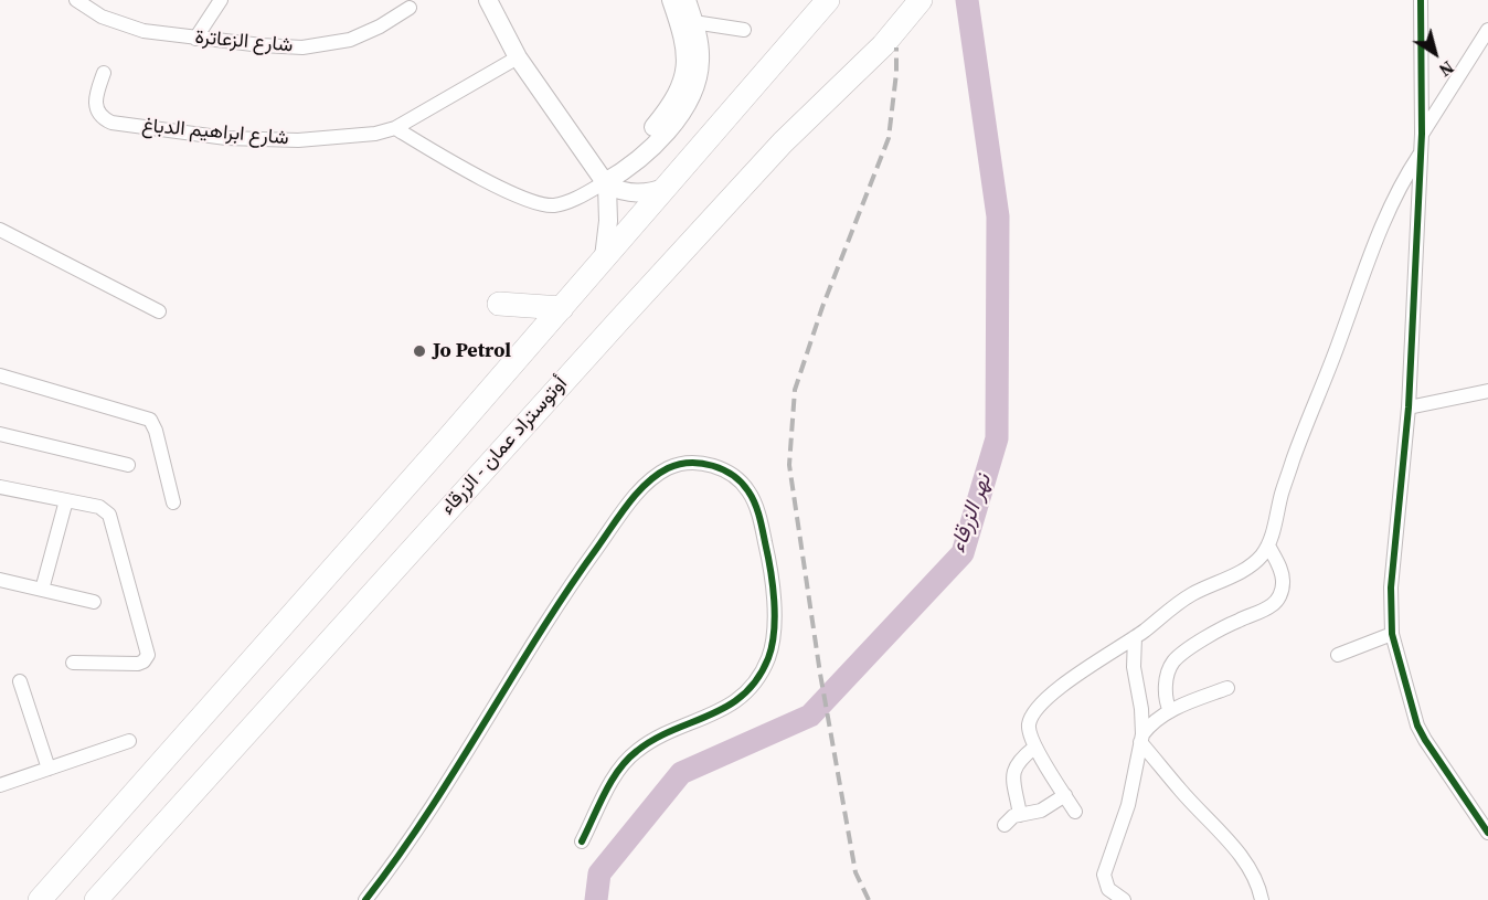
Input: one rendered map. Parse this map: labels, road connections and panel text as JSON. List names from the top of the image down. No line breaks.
{"streets":{"highway":["أوتوستراد عمان - الزرقاء"],"street":["شارع الزعاترة","شارع ابراهيم الدباغ"]},"water":["نهر الزرقاء"],"places":["Jo Petrol"],"north":"bottom right"}
